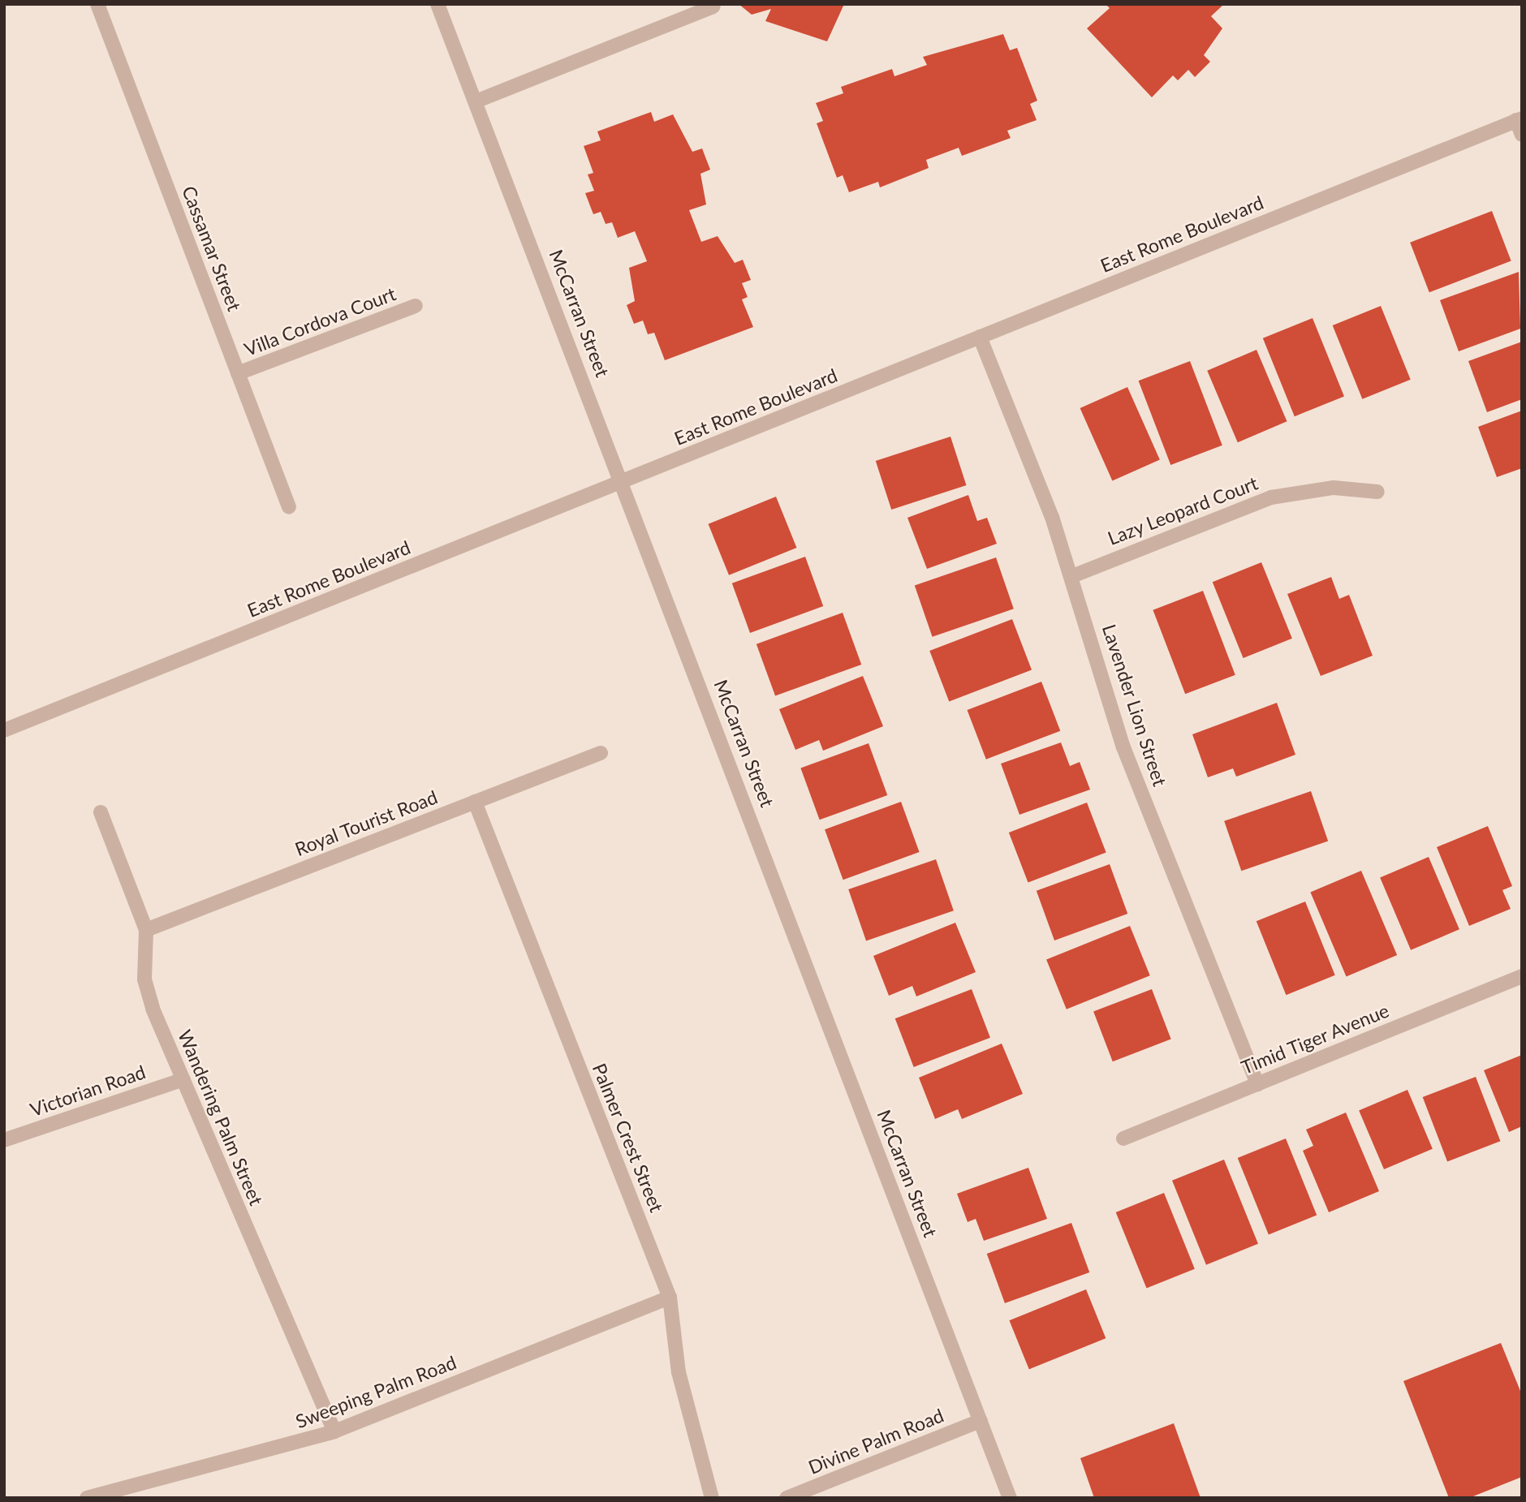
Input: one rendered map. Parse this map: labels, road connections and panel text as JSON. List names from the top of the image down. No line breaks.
{"streets":{"street":["East Rome Boulevard","Cassamar Street","McCarran Street","Villa Cordova Court","Lazy Leopard Court","Lavender Lion Street","Royal Tourist Road","Timid Tiger Avenue","Victorian Road","Wandering Palm Street","Palmer Crest Street","Sweeping Palm Road","Divine Palm Road"]},"crossings":[["East Rome Boulevard","McCarran Street"],["East Rome Boulevard","Lavender Lion Street"],["Cassamar Street","Villa Cordova Court"],["McCarran Street","Divine Palm Road"],["Lazy Leopard Court","Lavender Lion Street"],["Lavender Lion Street","Timid Tiger Avenue"],["Royal Tourist Road","Wandering Palm Street"],["Royal Tourist Road","Palmer Crest Street"],["Victorian Road","Wandering Palm Street"],["Wandering Palm Street","Sweeping Palm Road"],["Palmer Crest Street","Sweeping Palm Road"]]}
